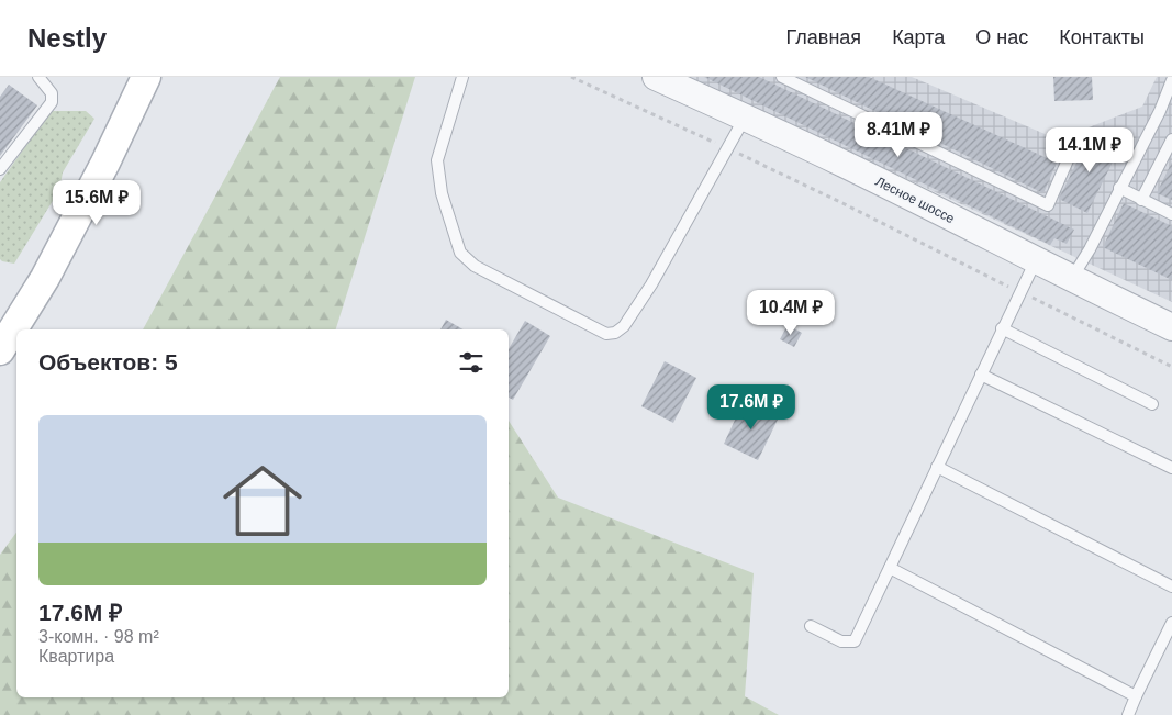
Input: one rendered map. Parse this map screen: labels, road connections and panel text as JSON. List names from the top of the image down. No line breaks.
{"streets":{"street":["Лесное шоссе"]},"page":{"header":"Nestly","nav":["Главная","Карта","О нас","Контакты"],"price":["8.41M ₽","14.1M ₽","15.6M ₽","10.4M ₽","17.6M ₽"],"heading":"Объектов: 5","list":[{"name":"17.6M ₽","note":"3-комн. · 98 m² · Квартира"}]}}
